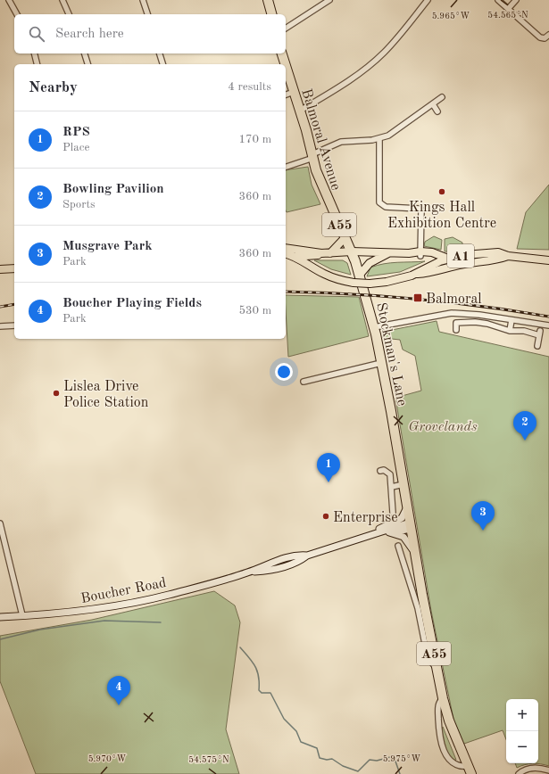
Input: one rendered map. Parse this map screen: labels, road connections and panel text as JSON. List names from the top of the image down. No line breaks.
{"streets":{"highway":["Balmoral Avenue","A55","Stockman's Lane"],"main road":["A1"],"street":["Boucher Road"]},"crossings":[["Balmoral Avenue","A1"],["Balmoral Avenue","Stockman's Lane"],["A1","Stockman's Lane"],["Stockman's Lane","Boucher Road"]],"parks":["Grovelands"],"places":{"other":["Kings Hall Exhibition Centre","Lislea Drive Police Station","Enterprise"],"transit":["Balmoral"]},"page":{"search":"Search here","heading":["Nearby","4 results"],"list":[{"mark":"1","name":"RPS","note":"Place","value":"170 m"},{"mark":"2","name":"Bowling Pavilion","note":"Sports","value":"360 m"},{"mark":"3","name":"Musgrave Park","note":"Park","value":"360 m"},{"mark":"4","name":"Boucher Playing Fields","note":"Park","value":"530 m"}],"pins":["2","1","3","4"],"map_buttons":["+","−"]},"coordinates":["54.565°N","5.965°W","5.970°W","5.975°W","54.575°N"]}
